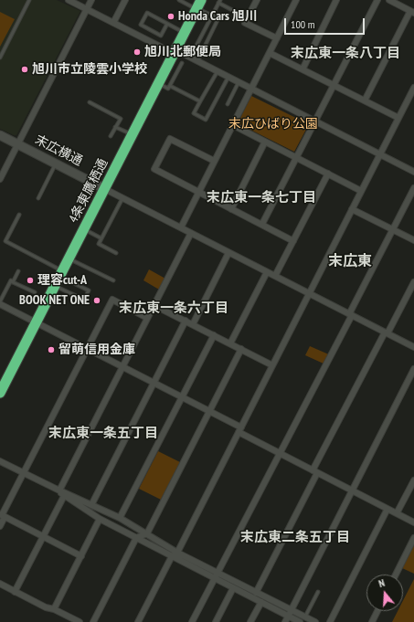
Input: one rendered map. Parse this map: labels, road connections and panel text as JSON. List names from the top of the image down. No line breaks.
{"streets":{"highway":["4条東鷹栖通"],"street":["末広横通"]},"crossings":[["末広横通","4条東鷹栖通"]],"districts":["末広東一条八丁目","末広東一条七丁目","末広東","末広東一条六丁目","末広東一条五丁目","末広東二条五丁目"],"parks":["末広ひばり公園"],"places":["Honda Cars 旭川","旭川北郵便局","旭川市立陵雲小学校","理容cut-A","BOOK NET ONE","留萌信用金庫"],"scale_bar":"100 m","north":"top"}
